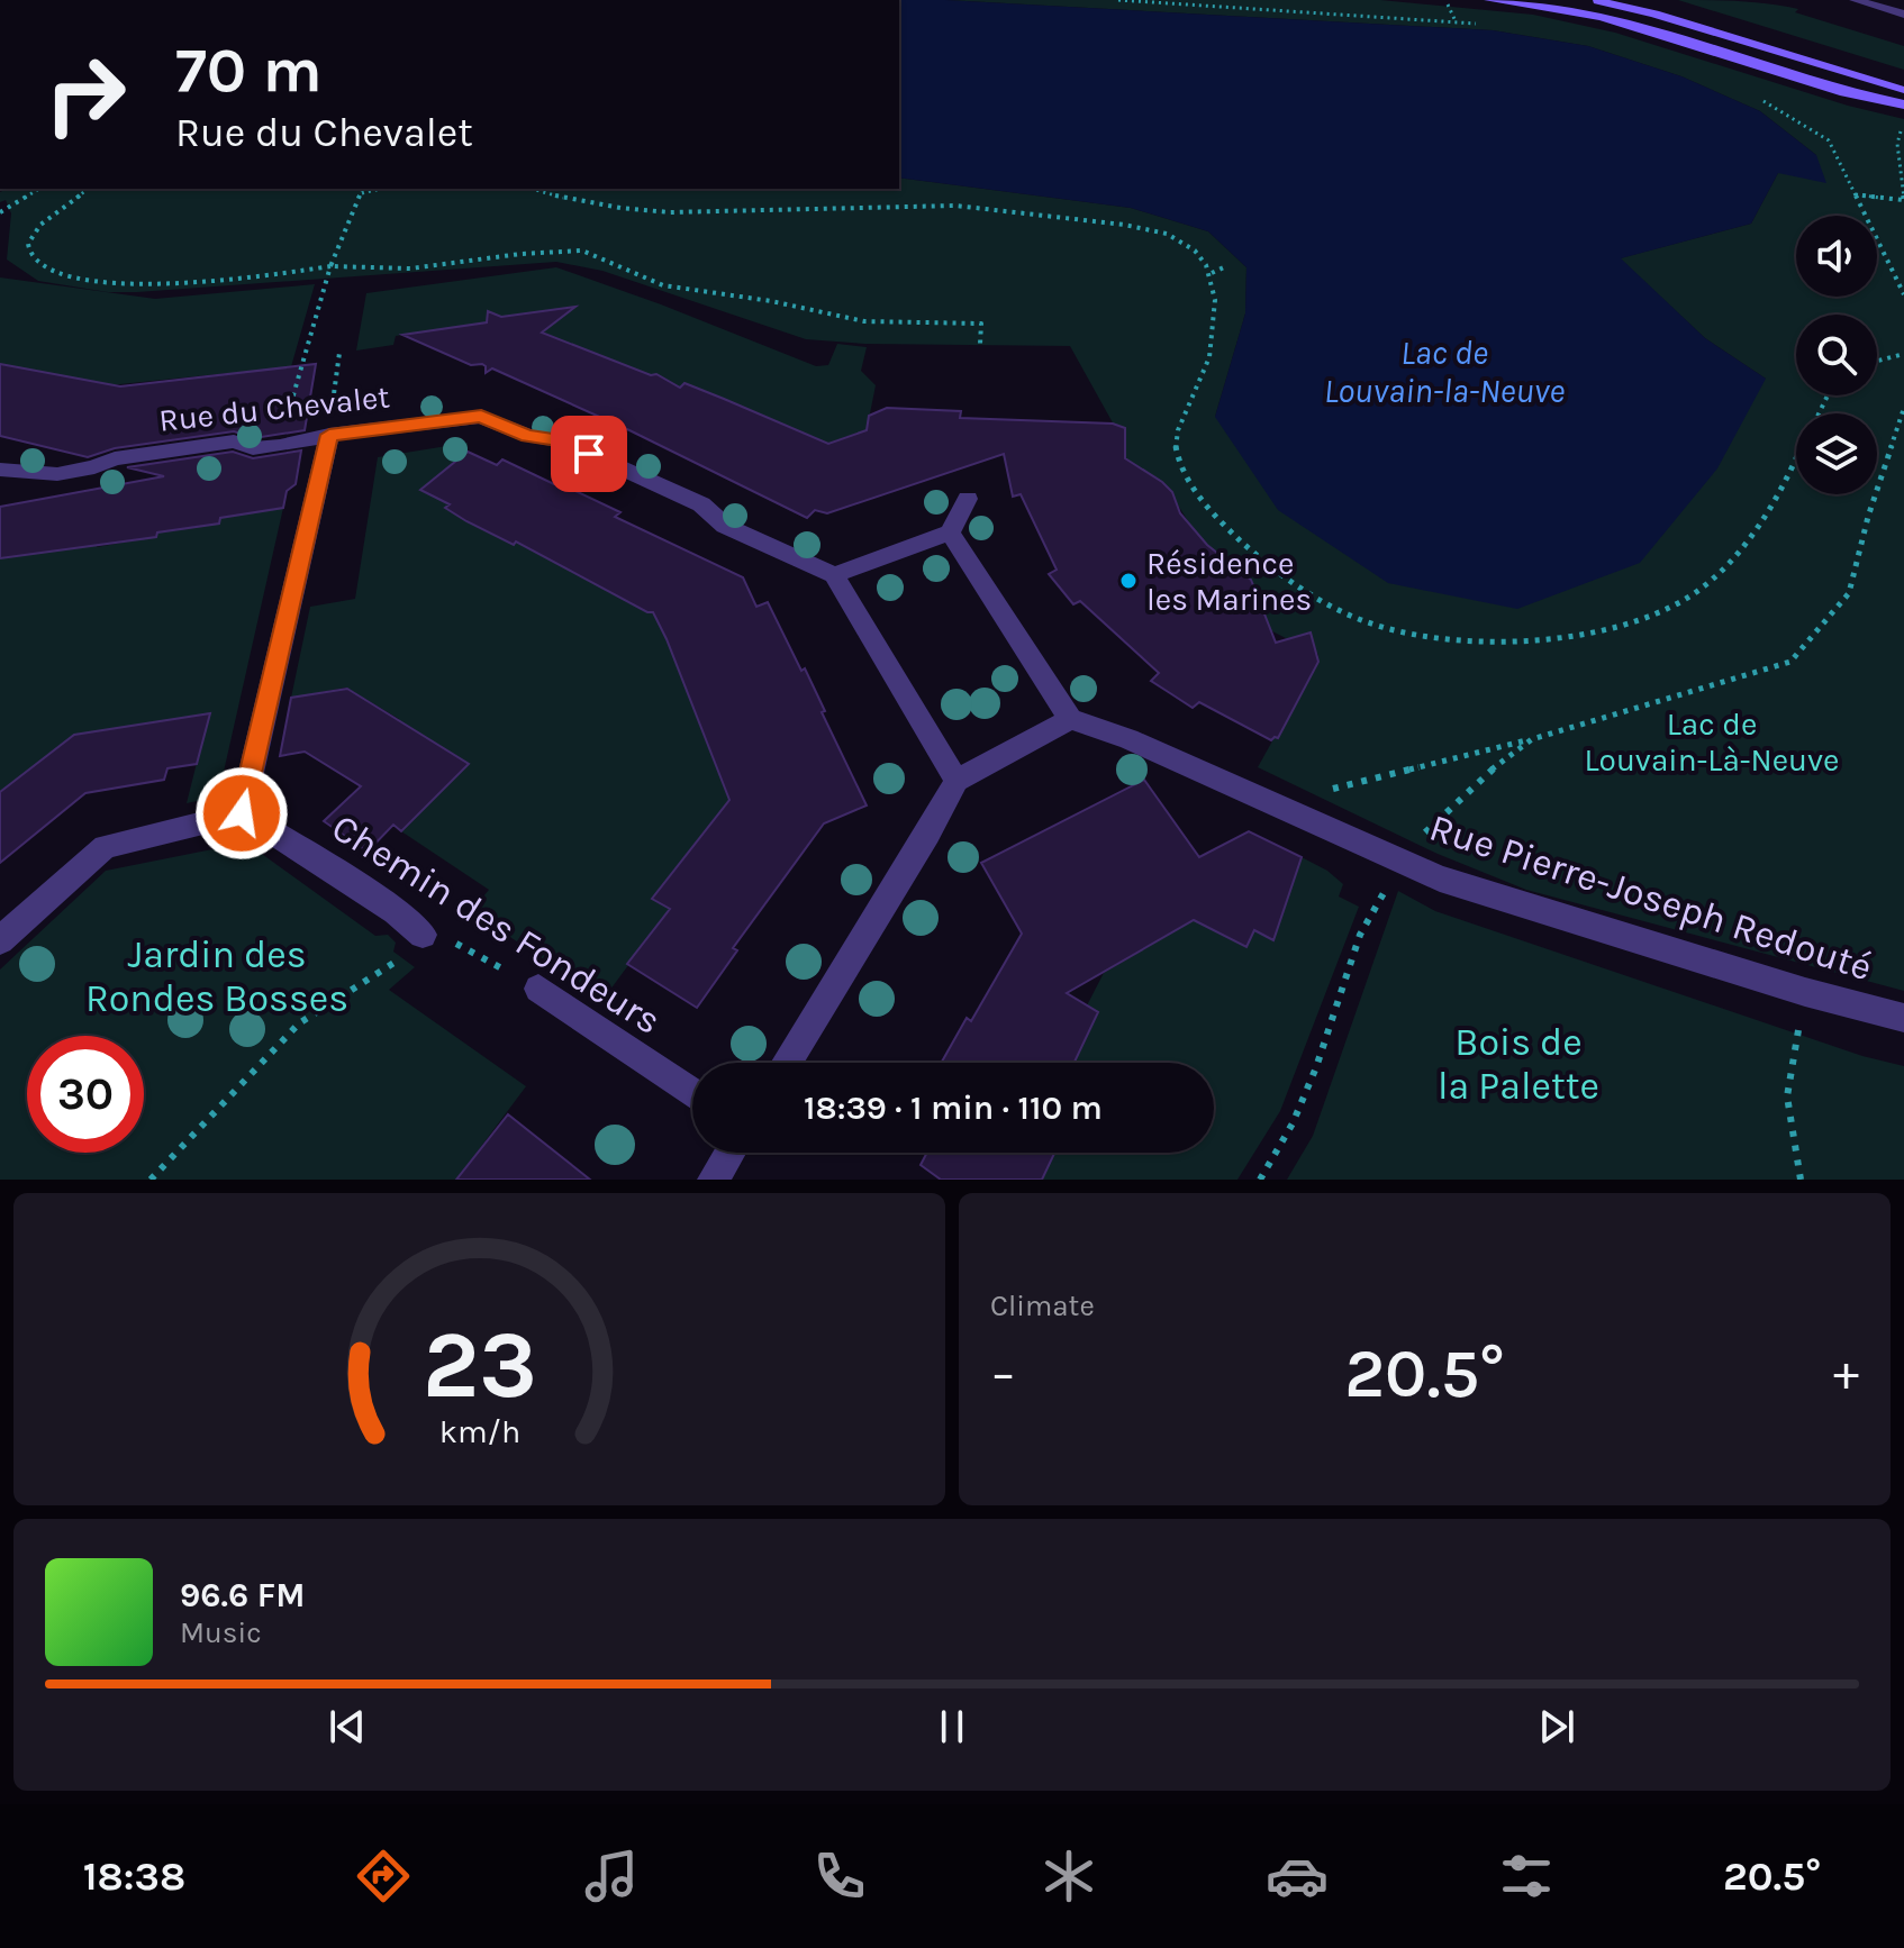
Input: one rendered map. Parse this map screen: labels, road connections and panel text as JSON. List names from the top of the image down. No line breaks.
{"streets":{"street":["Rue du Chevalet","Rue Pierre-Joseph Redouté","Chemin des Fondeurs"]},"water":["Lac de Louvain-la-Neuve"],"parks":["Lac de Louvain-Là-Neuve","Jardin des Rondes Bosses","Bois de la Palette"],"places":["Résidence les Marines"],"page":{"turn":["70 m","Rue du Chevalet"],"limit":"30","trip":"18:39 · 1 min · 110 m","tile":"Climate","heat":["−","20.5°","+"],"song":["96.6 FM","Music"],"tabs":["18:38","20.5°"],"gauge":["23","km/h"]}}
